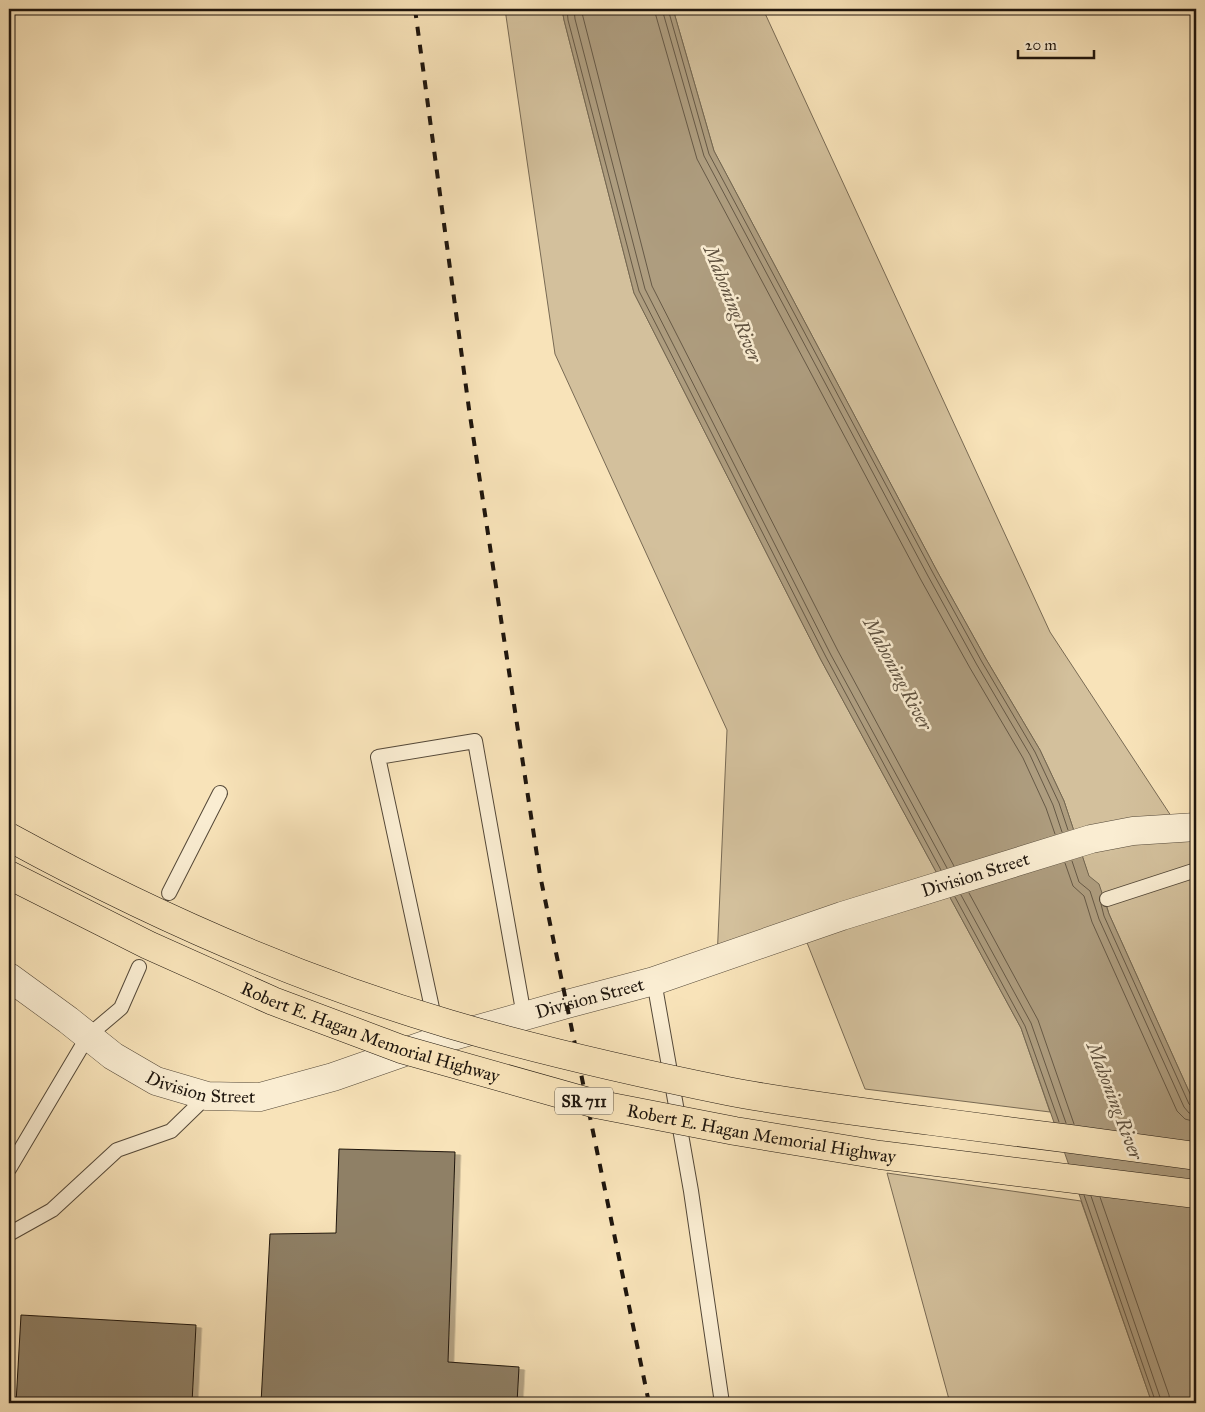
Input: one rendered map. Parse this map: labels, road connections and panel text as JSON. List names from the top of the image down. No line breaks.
{"streets":{"highway":["Robert E. Hagan Memorial Highway","SR 711"],"street":["Division Street"]},"water":["Mahoning River"],"scale_bar":"20 m"}
